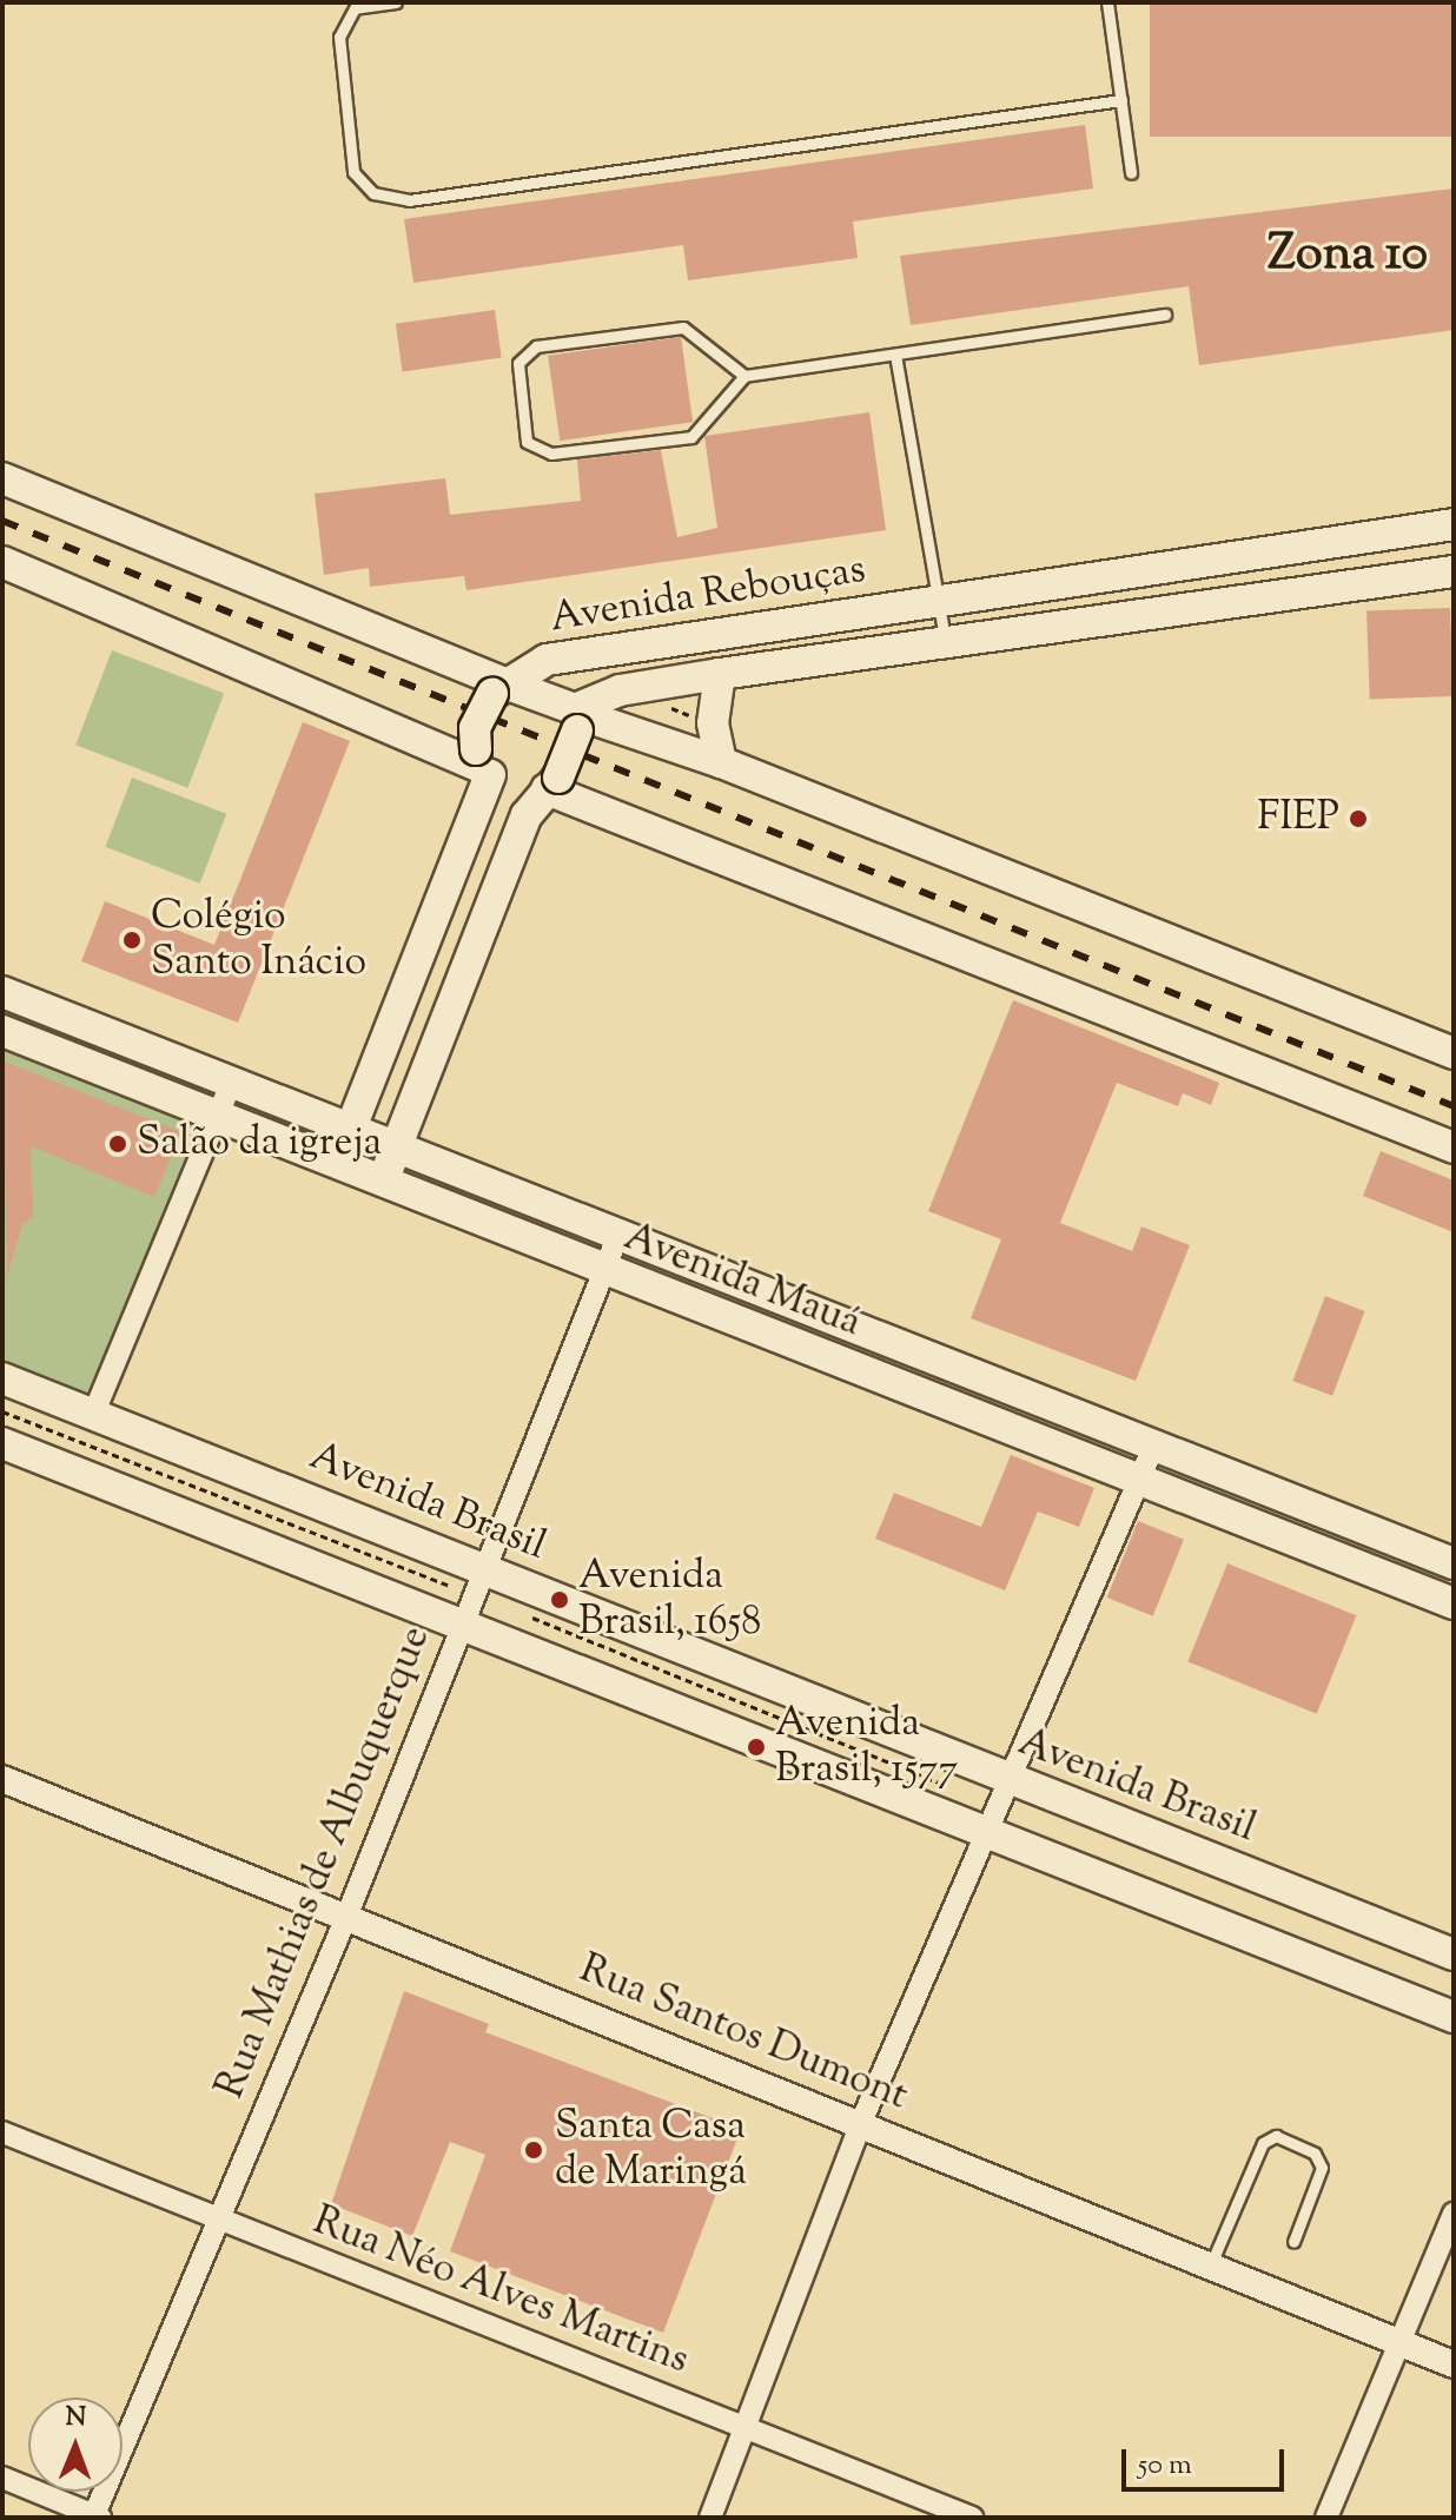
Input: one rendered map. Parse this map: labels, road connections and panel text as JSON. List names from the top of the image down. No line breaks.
{"streets":{"main road":["Avenida Rebouças","Avenida Mauá","Avenida Brasil"],"street":["Rua Mathias de Albuquerque","Rua Santos Dumont","Rua Néo Alves Martins"]},"crossings":[["Avenida Mauá","Rua Mathias de Albuquerque"],["Avenida Brasil","Rua Mathias de Albuquerque"],["Rua Mathias de Albuquerque","Rua Santos Dumont"],["Rua Mathias de Albuquerque","Rua Néo Alves Martins"]],"districts":["Zona 10"],"places":["FIEP","Colégio Santo Inácio","Salão da igreja","Avenida Brasil, 1658","Avenida Brasil, 1577","Santa Casa de Maringá"],"scale_bar":"50 m","north":"top"}
